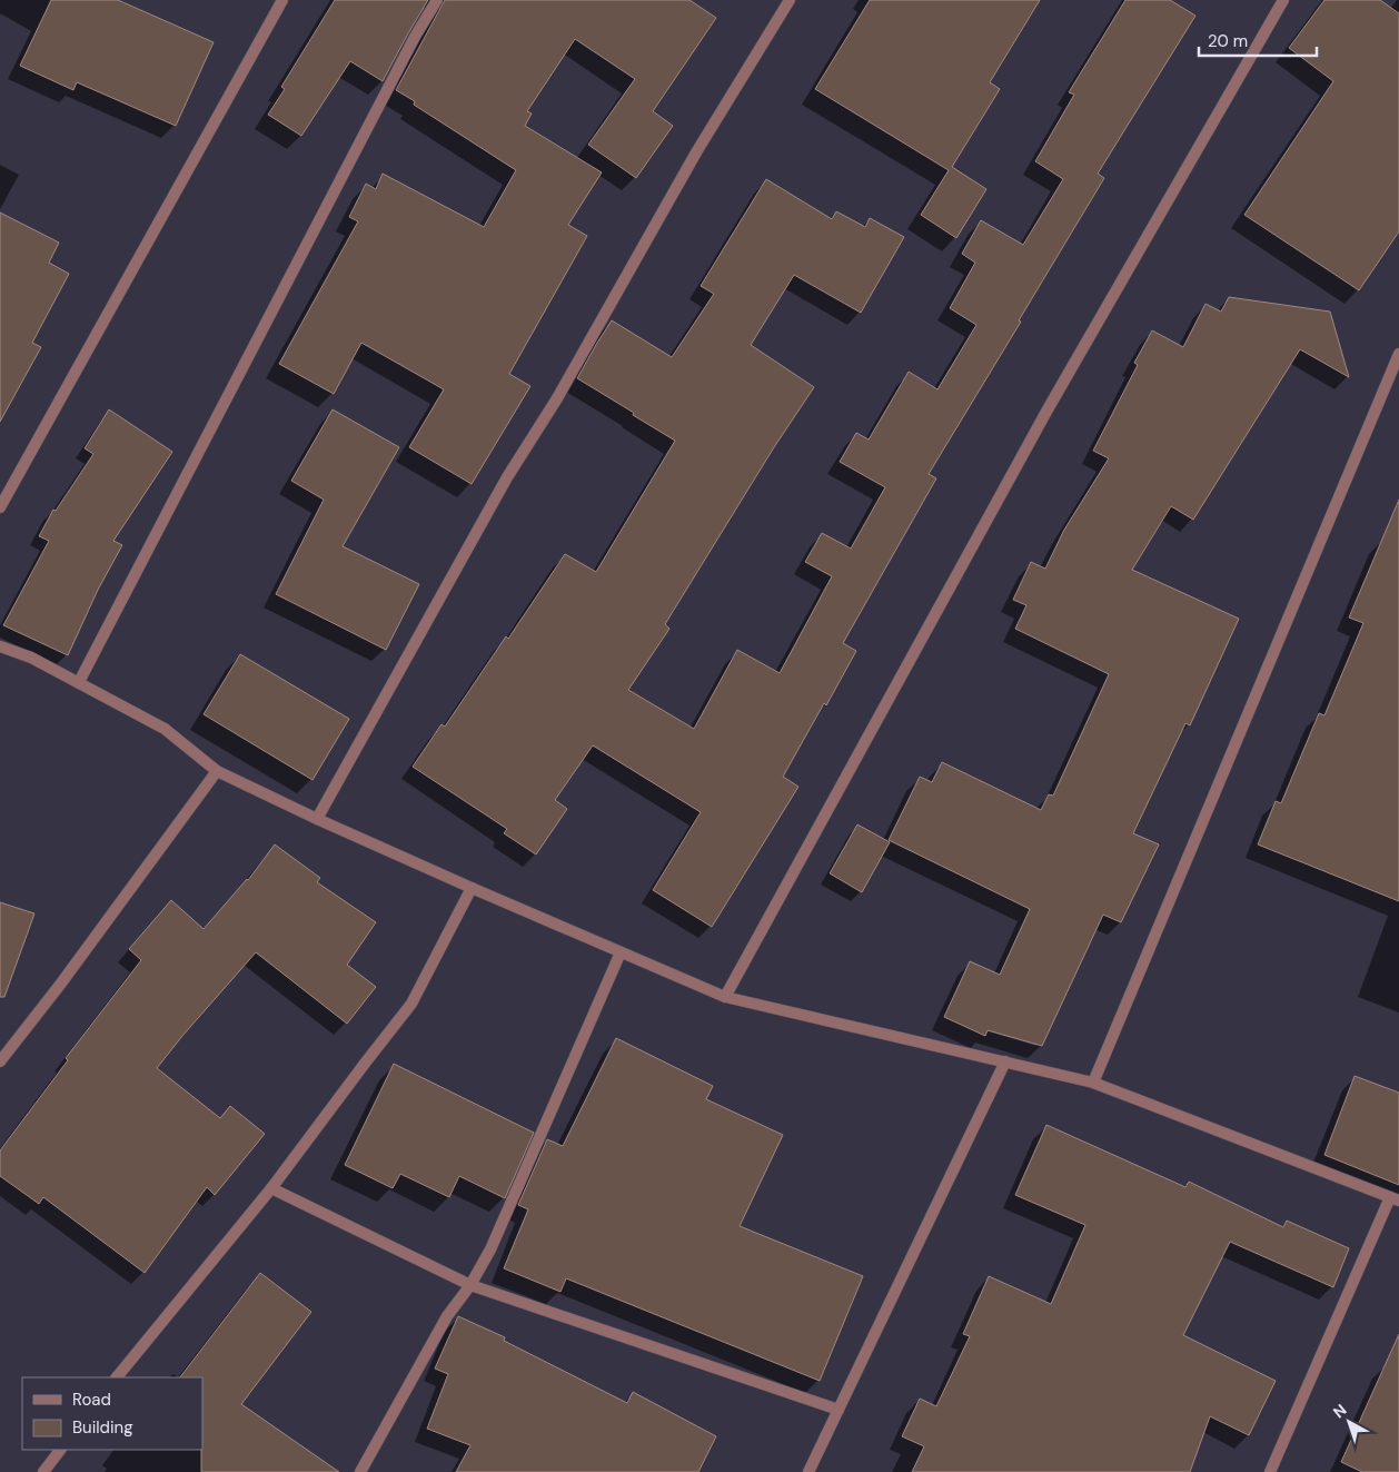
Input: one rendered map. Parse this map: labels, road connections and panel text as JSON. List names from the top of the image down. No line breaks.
{"legend":["Road","Building"],"scale_bar":"20 m","north":"top left"}
